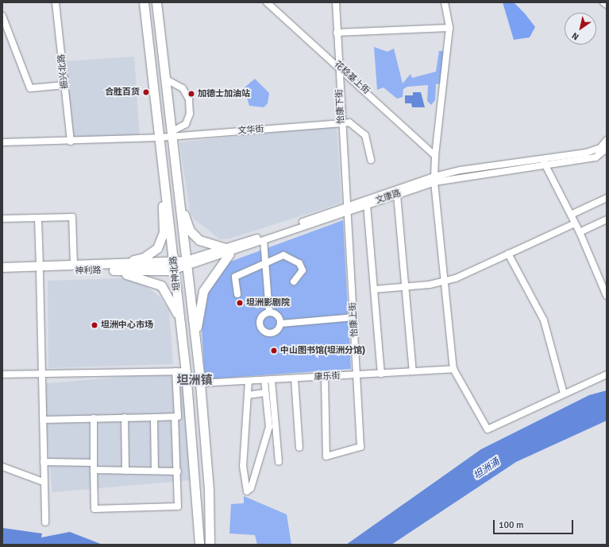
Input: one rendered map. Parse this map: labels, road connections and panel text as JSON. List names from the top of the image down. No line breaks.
{"streets":{"main road":["神利路","坦神北路"],"street":["振兴北路","花稔基上街","怡康下街","文华街","文康路","怡康上街","康乐街"]},"crossings":[["振兴北路","文华街"],["花稔基上街","怡康下街"],["怡康下街","文华街"],["怡康下街","文康路"],["怡康下街","怡康上街"],["文华街","坦神北路"],["文康路","怡康上街"],["神利路","坦神北路"],["坦神北路","康乐街"],["怡康上街","康乐街"]],"districts":["坦洲镇"],"water":["坦洲涌"],"places":["合胜百货","加德士加油站","坦洲影剧院","坦洲中心市场","中山图书馆(坦洲分馆)"],"scale_bar":"100 m","north":"bottom left"}
